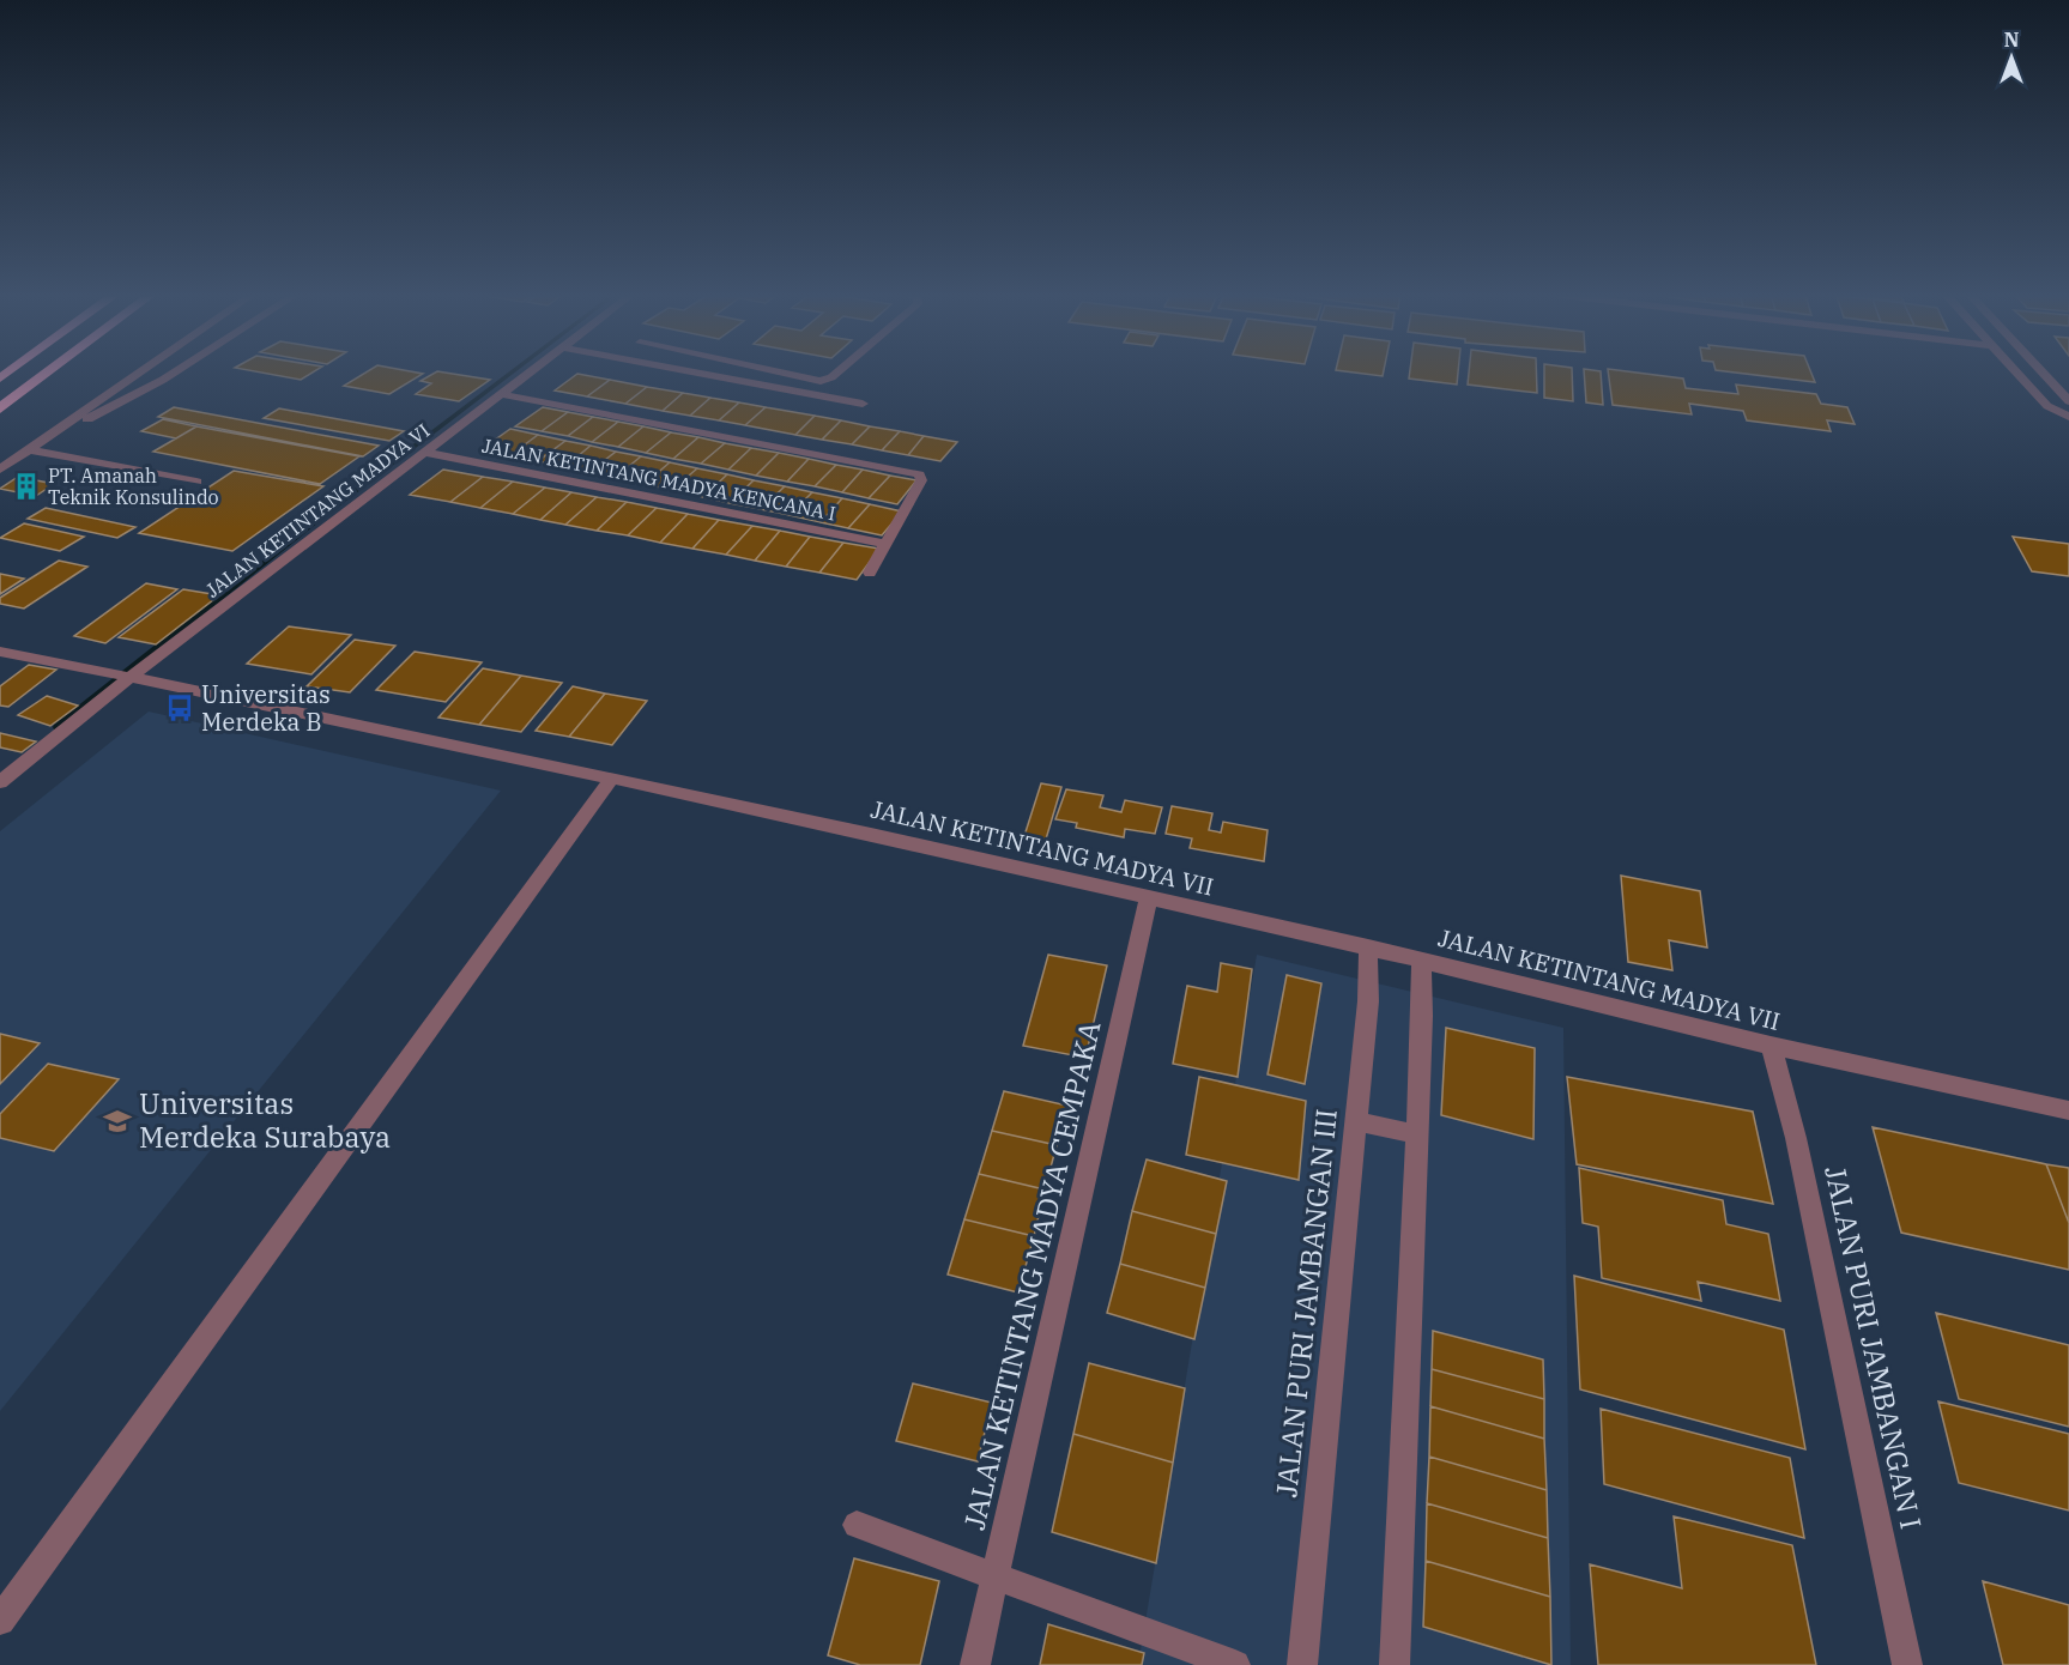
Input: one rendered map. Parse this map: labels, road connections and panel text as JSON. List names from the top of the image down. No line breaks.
{"streets":{"street":["JALAN KETINTANG MADYA KENCANA I","JALAN KETINTANG MADYA VI","JALAN KETINTANG MADYA VII","JALAN KETINTANG MADYA CEMPAKA","JALAN PURI JAMBANGAN III","JALAN PURI JAMBANGAN I"]},"crossings":[["JALAN KETINTANG MADYA KENCANA I","JALAN KETINTANG MADYA VI"],["JALAN KETINTANG MADYA VI","JALAN KETINTANG MADYA VII"],["JALAN KETINTANG MADYA VII","JALAN KETINTANG MADYA CEMPAKA"],["JALAN KETINTANG MADYA VII","JALAN PURI JAMBANGAN III"],["JALAN KETINTANG MADYA VII","JALAN PURI JAMBANGAN I"]],"places":{"building":["PT. Amanah Teknik Konsulindo"],"bus stop":["Universitas Merdeka B"],"school or university":["Universitas Merdeka Surabaya"]},"north":"top"}
